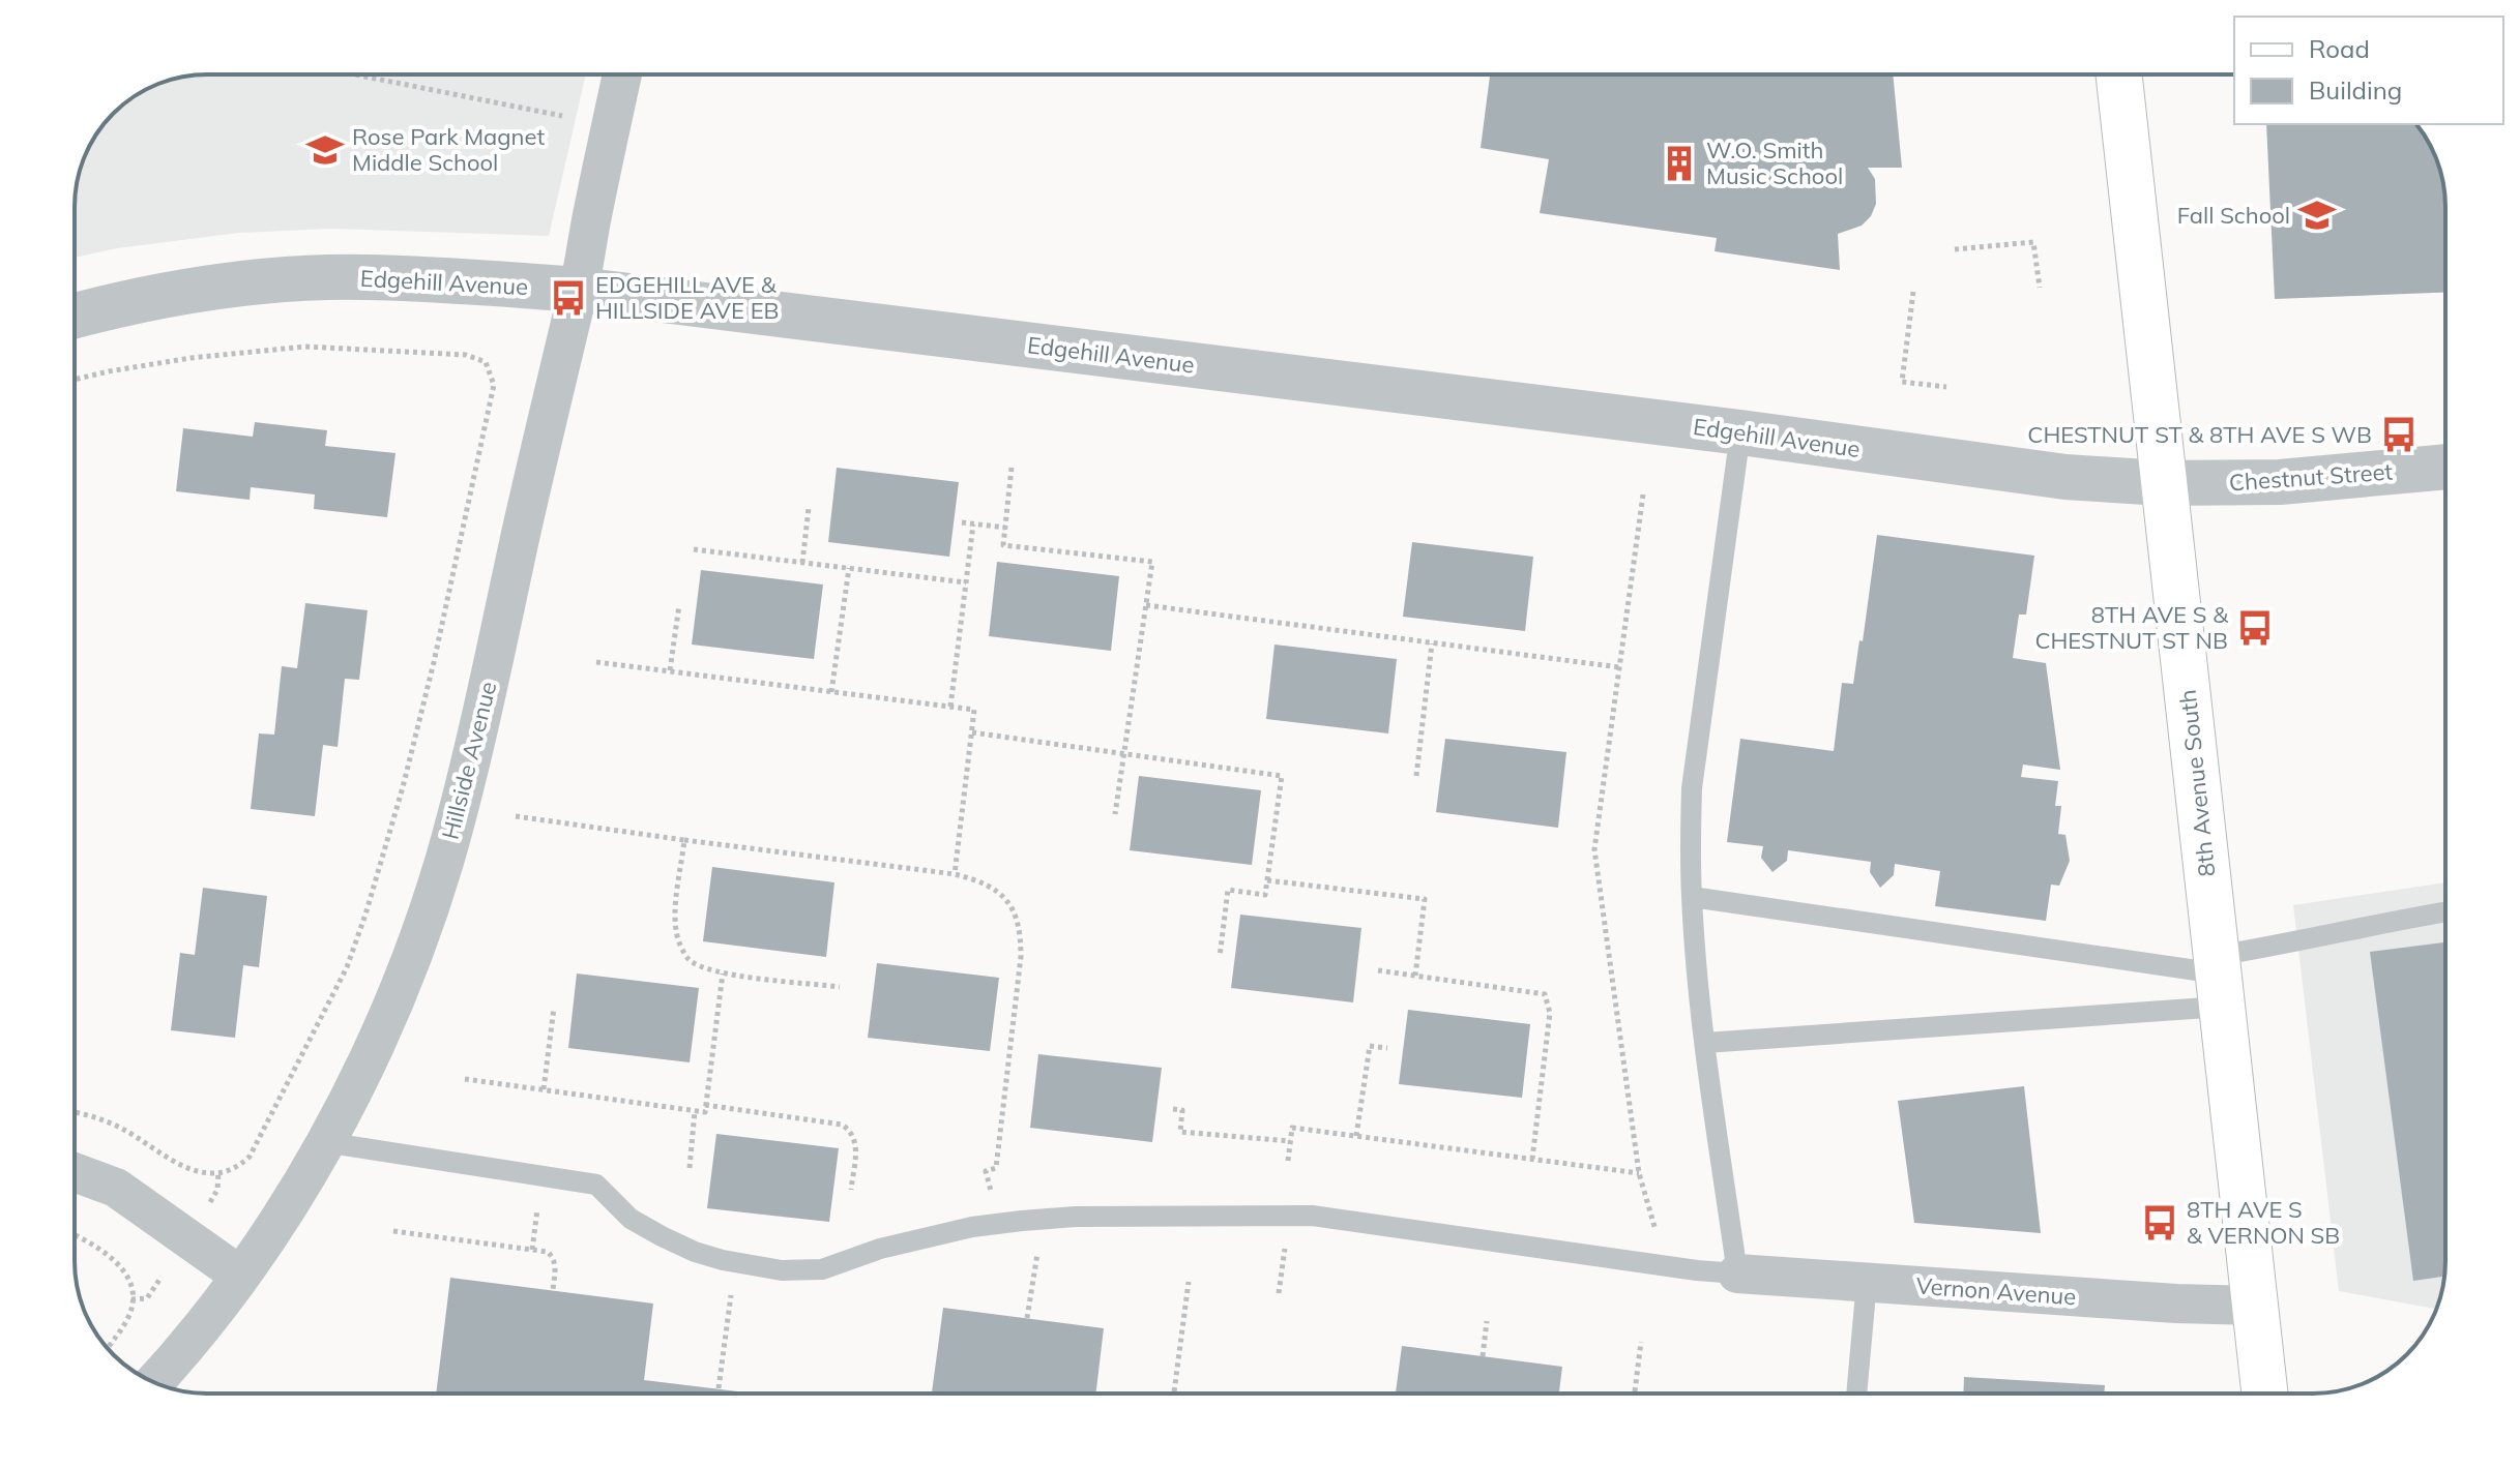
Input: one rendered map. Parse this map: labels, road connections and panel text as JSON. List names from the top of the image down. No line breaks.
{"streets":{"main road":["8th Avenue South"],"street":["Edgehill Avenue","Chestnut Street","Hillside Avenue","Vernon Avenue"]},"crossings":[["Edgehill Avenue","Chestnut Street"],["Edgehill Avenue","Hillside Avenue"],["Edgehill Avenue","8th Avenue South"],["Chestnut Street","8th Avenue South"],["8th Avenue South","Vernon Avenue"]],"places":{"school or university":["Rose Park Magnet Middle School","Fall School"],"building":["W.O. Smith Music School"],"bus stop":["EDGEHILL AVE & HILLSIDE AVE EB","CHESTNUT ST & 8TH AVE S WB","8TH AVE S & CHESTNUT ST NB","8TH AVE S & VERNON SB"]},"legend":["Road","Building"]}
